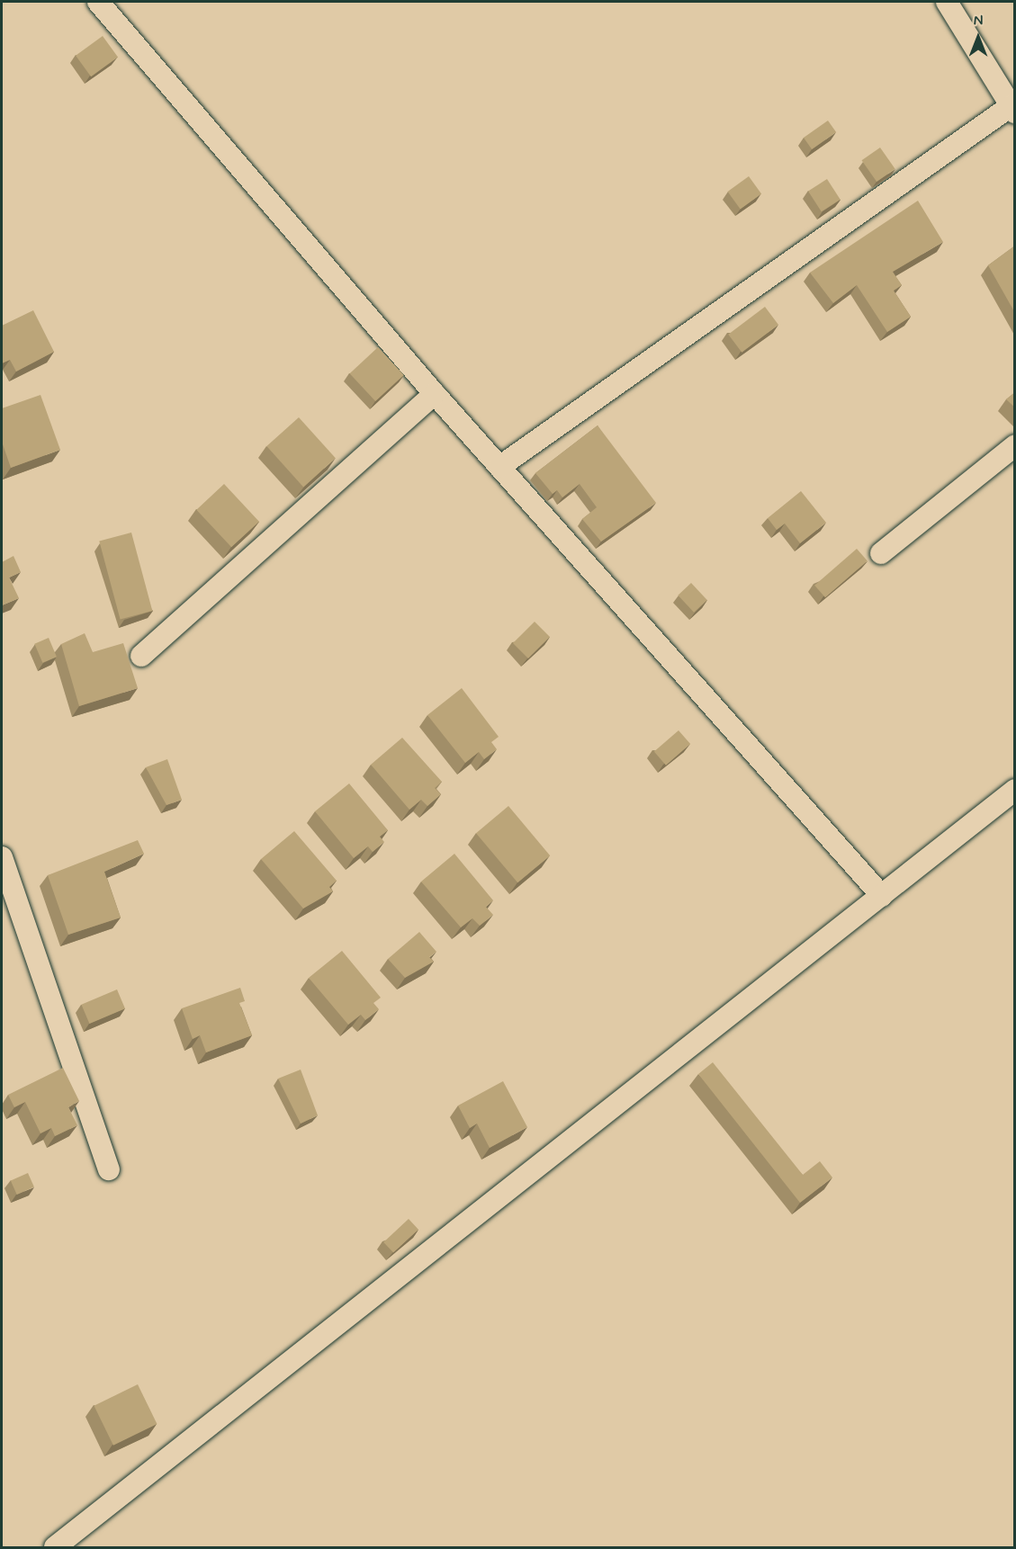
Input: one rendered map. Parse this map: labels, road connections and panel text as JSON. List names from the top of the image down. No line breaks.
{"north":"top"}
